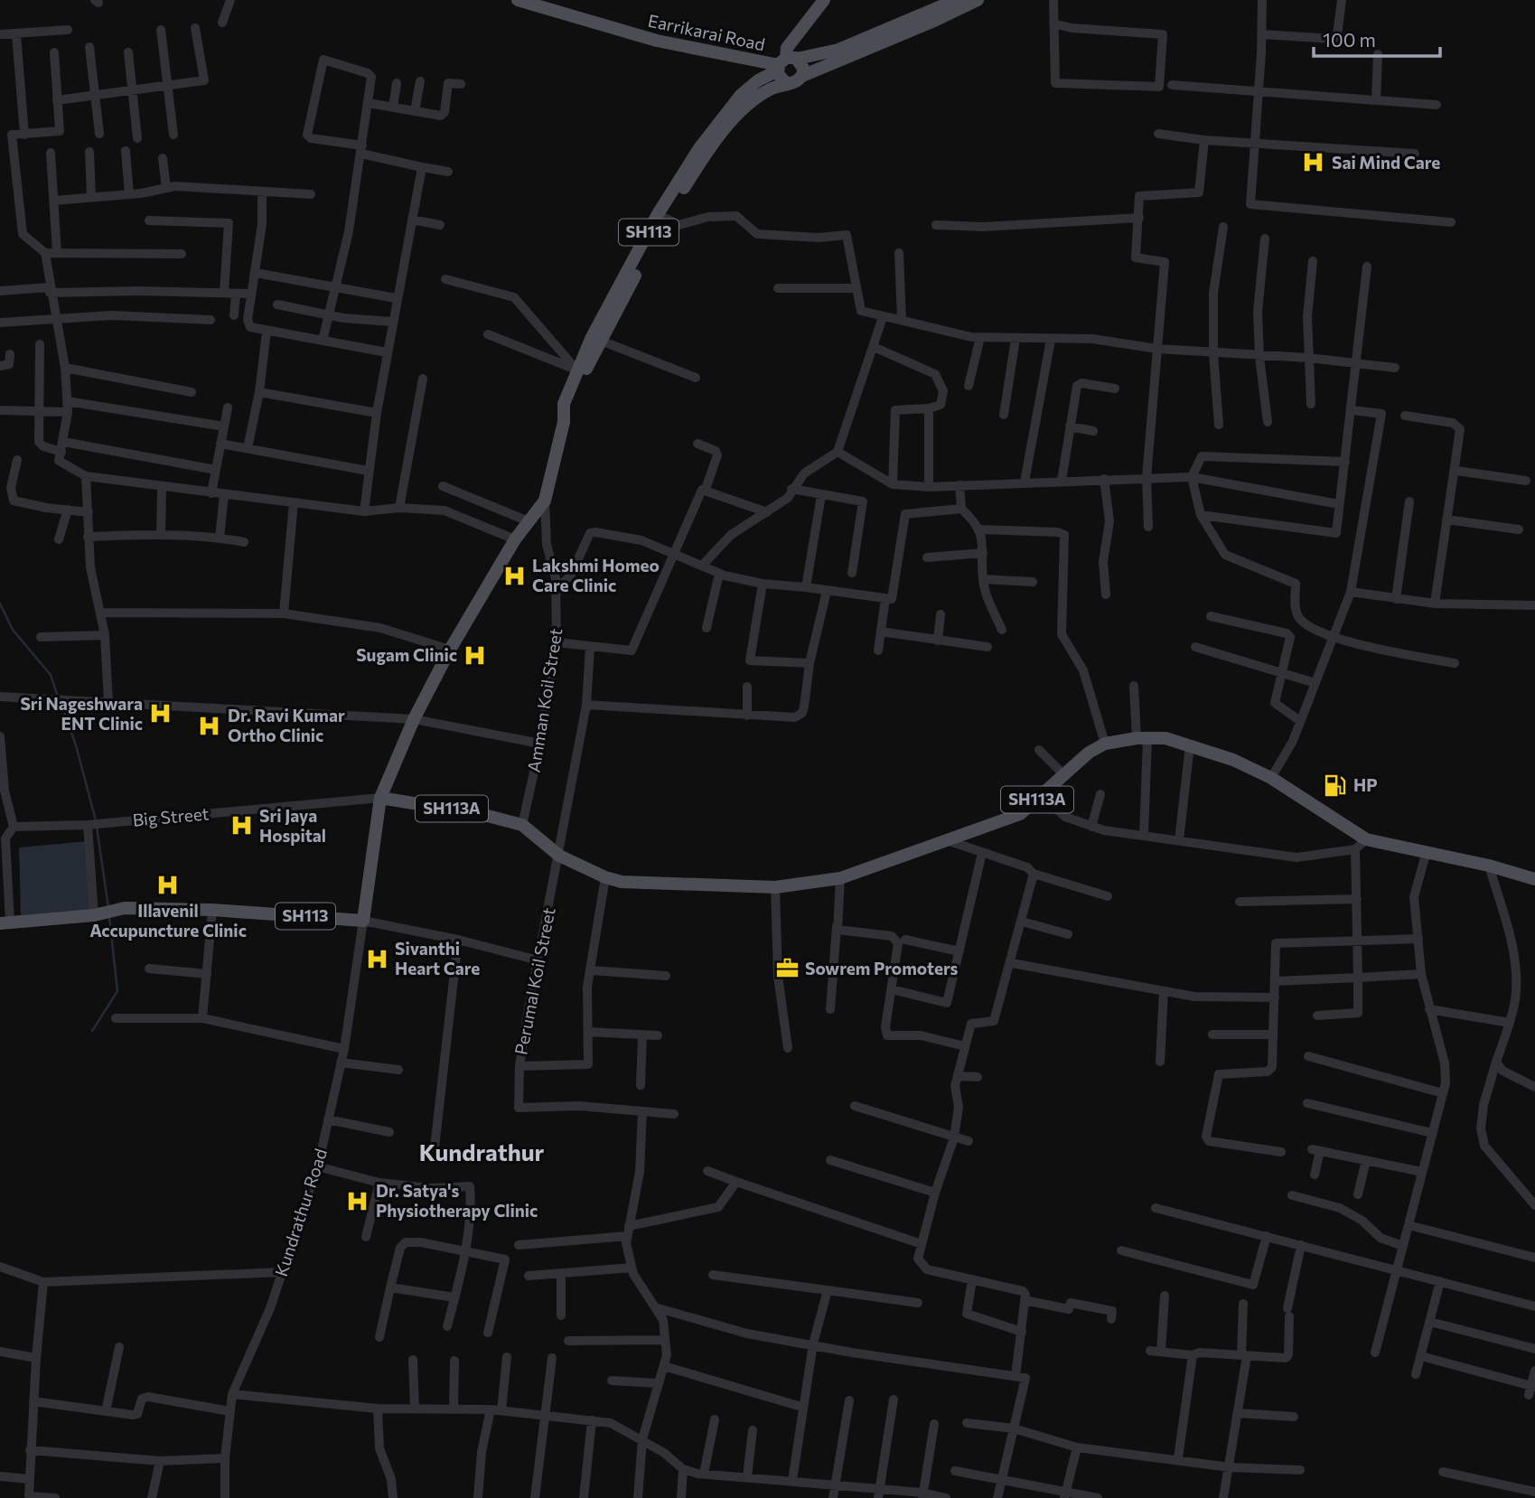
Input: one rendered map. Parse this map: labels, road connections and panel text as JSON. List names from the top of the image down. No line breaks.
{"streets":{"main road":["Earrikarai Road","SH113","SH113A"],"street":["Amman Koil Street","Big Street","Perumal Koil Street","Kundrathur Road"]},"crossings":[["Earrikarai Road","SH113"],["SH113","Amman Koil Street"],["SH113","SH113A"],["SH113","Big Street"],["SH113","Kundrathur Road"],["Amman Koil Street","SH113A"],["SH113A","Big Street"],["SH113A","Perumal Koil Street"]],"districts":["Kundrathur"],"places":{"hospital":["Sai Mind Care","Lakshmi Homeo Care Clinic","Sugam Clinic","Sri Nageshwara ENT Clinic","Dr. Ravi Kumar Ortho Clinic","Sri Jaya Hospital","Illavenil Accupuncture Clinic","Sivanthi Heart Care","Dr. Satya's Physiotherapy Clinic"],"fuel station":["HP"],"office":["Sowrem Promoters"]},"scale_bar":"100 m"}
